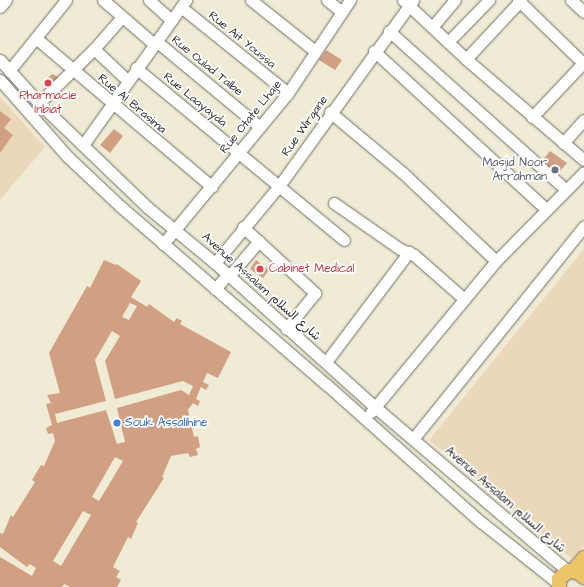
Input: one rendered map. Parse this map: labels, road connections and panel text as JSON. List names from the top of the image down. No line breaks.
{"streets":{"street":["Rue Ait Youssa","Rue Oulad Talbe","Rue Laayayda","Rue Al Brasima","Rue Otate Lhaje","Rue Wirgane","Avenue Assalam شارع السلام"]},"crossings":[["Rue Ait Youssa","Rue Otate Lhaje"],["Rue Oulad Talbe","Rue Otate Lhaje"],["Rue Laayayda","Rue Otate Lhaje"],["Rue Laayayda","Rue Wirgane"],["Rue Al Brasima","Rue Otate Lhaje"],["Rue Otate Lhaje","Avenue Assalam شارع السلام"],["Rue Wirgane","Avenue Assalam شارع السلام"]],"places":["Pharmacie Inbiat","Masjid Noor Arrahman","Cabinet Medical","Souk Assalihine"]}
